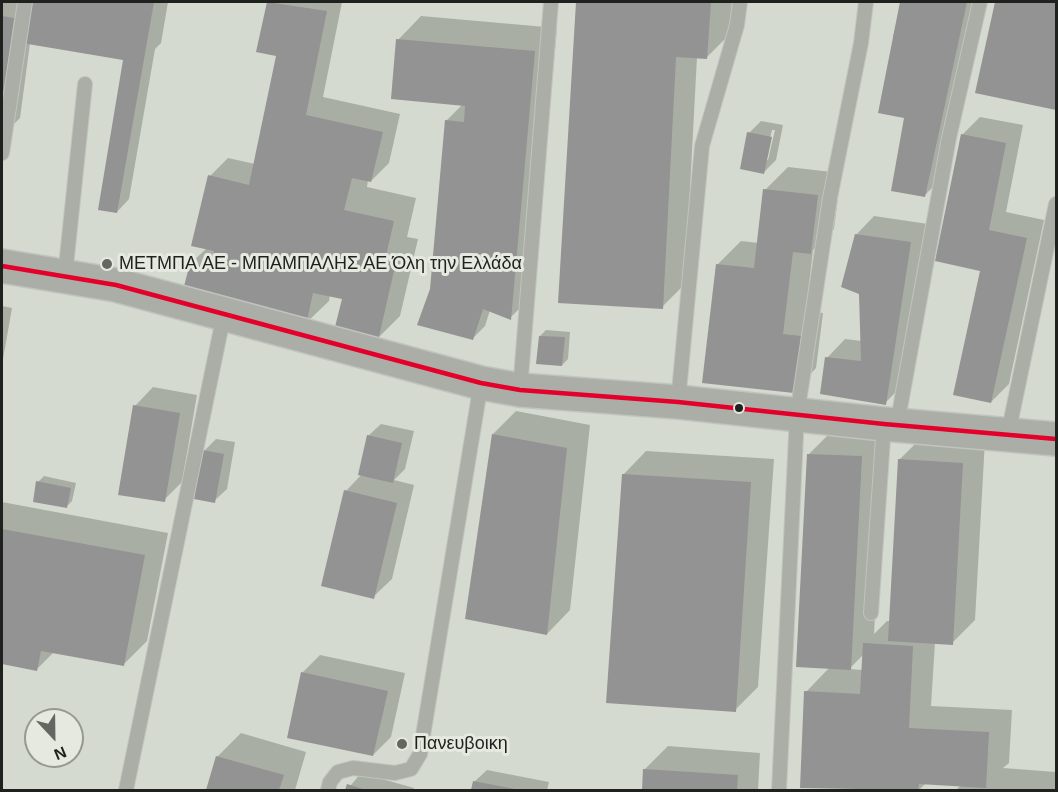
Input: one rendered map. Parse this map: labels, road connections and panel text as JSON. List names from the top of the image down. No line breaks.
{"places":["ΜΕΤΜΠΑ ΑΕ - ΜΠΑΜΠΑΛΗΣ ΑΕ Όλη την Ελλάδα","Πανευβοικη"],"north":"bottom"}
